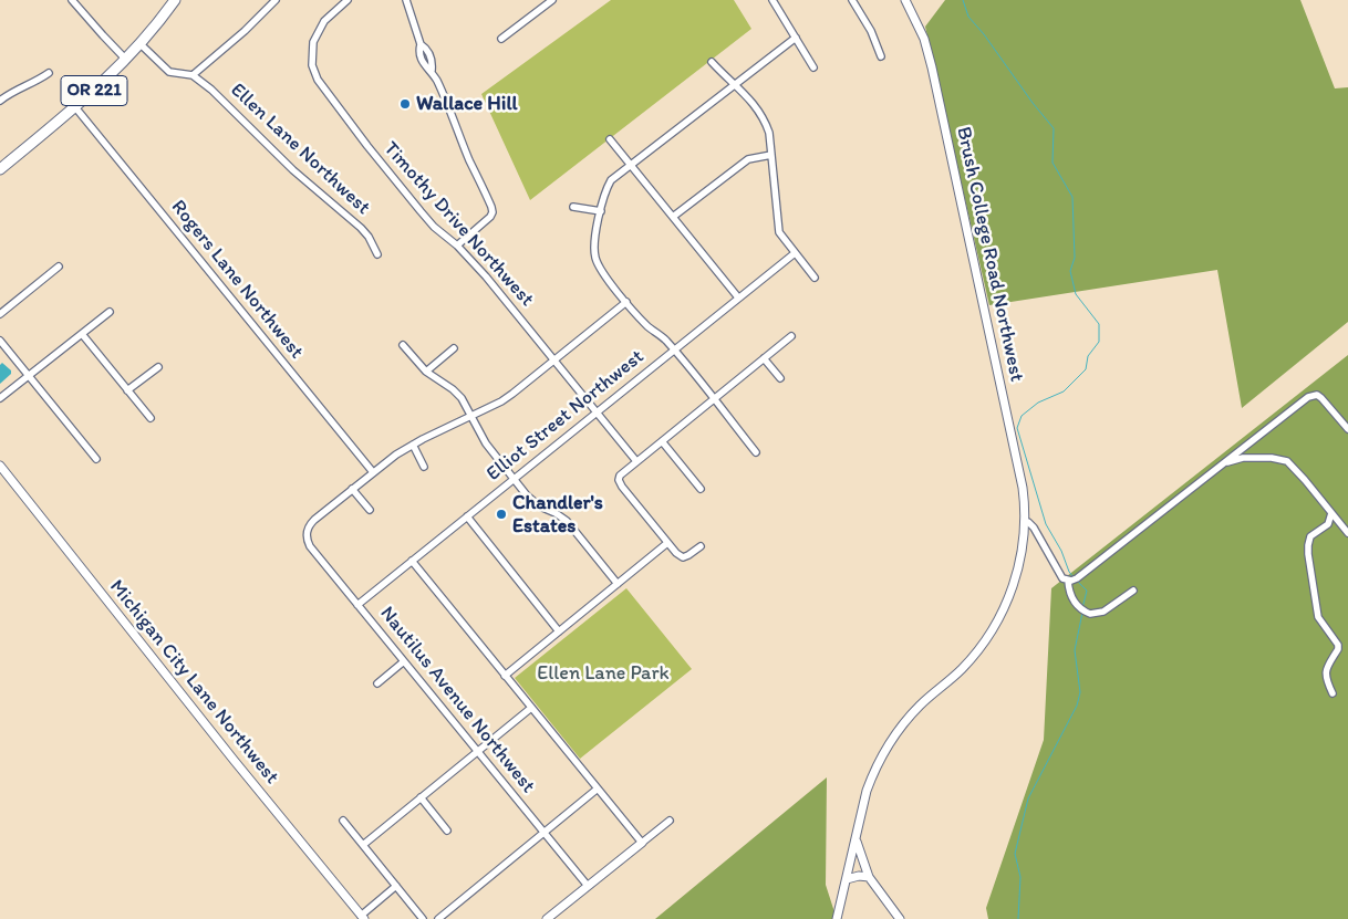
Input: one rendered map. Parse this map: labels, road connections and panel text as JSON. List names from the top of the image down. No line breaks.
{"streets":{"main road":["OR 221"],"street":["Ellen Lane Northwest","Timothy Drive Northwest","Brush College Road Northwest","Rogers Lane Northwest","Elliot Street Northwest","Michigan City Lane Northwest","Nautilus Avenue Northwest"]},"crossings":[["OR 221","Rogers Lane Northwest"],["Timothy Drive Northwest","Elliot Street Northwest"],["Elliot Street Northwest","Nautilus Avenue Northwest"]],"parks":["Ellen Lane Park"],"places":["Wallace Hill","Chandler's Estates"]}
